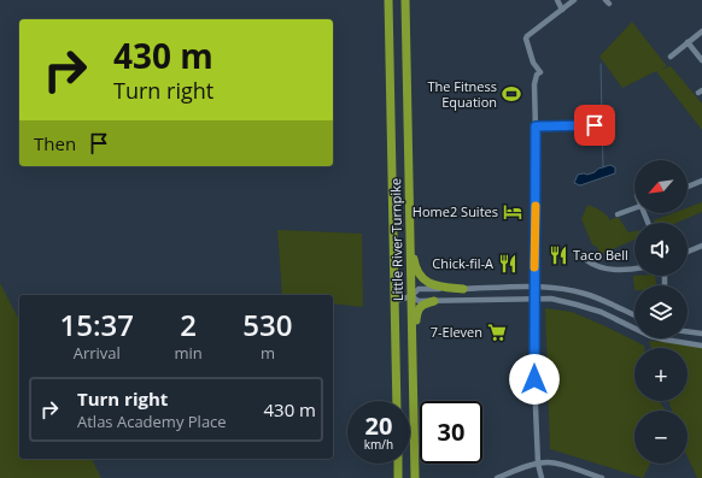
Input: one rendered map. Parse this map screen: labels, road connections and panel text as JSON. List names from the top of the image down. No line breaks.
{"streets":{"highway":["Little River Turnpike"]},"places":{"sports":["The Fitness Equation"],"hotel":["Home2 Suites"],"restaurant":["Taco Bell","Chick-fil-A"],"supermarket":["7-Eleven"]},"north":"bottom left","page":{"turn":["430 m","Turn right"],"then":"Then","map_buttons":["+","−"],"eta":["15:37","Arrival","2","min","530","m"],"list":[{"name":"Turn right","note":"Atlas Academy Place","value":"430 m"}],"speed":"20 km/h","limit":"30"}}
